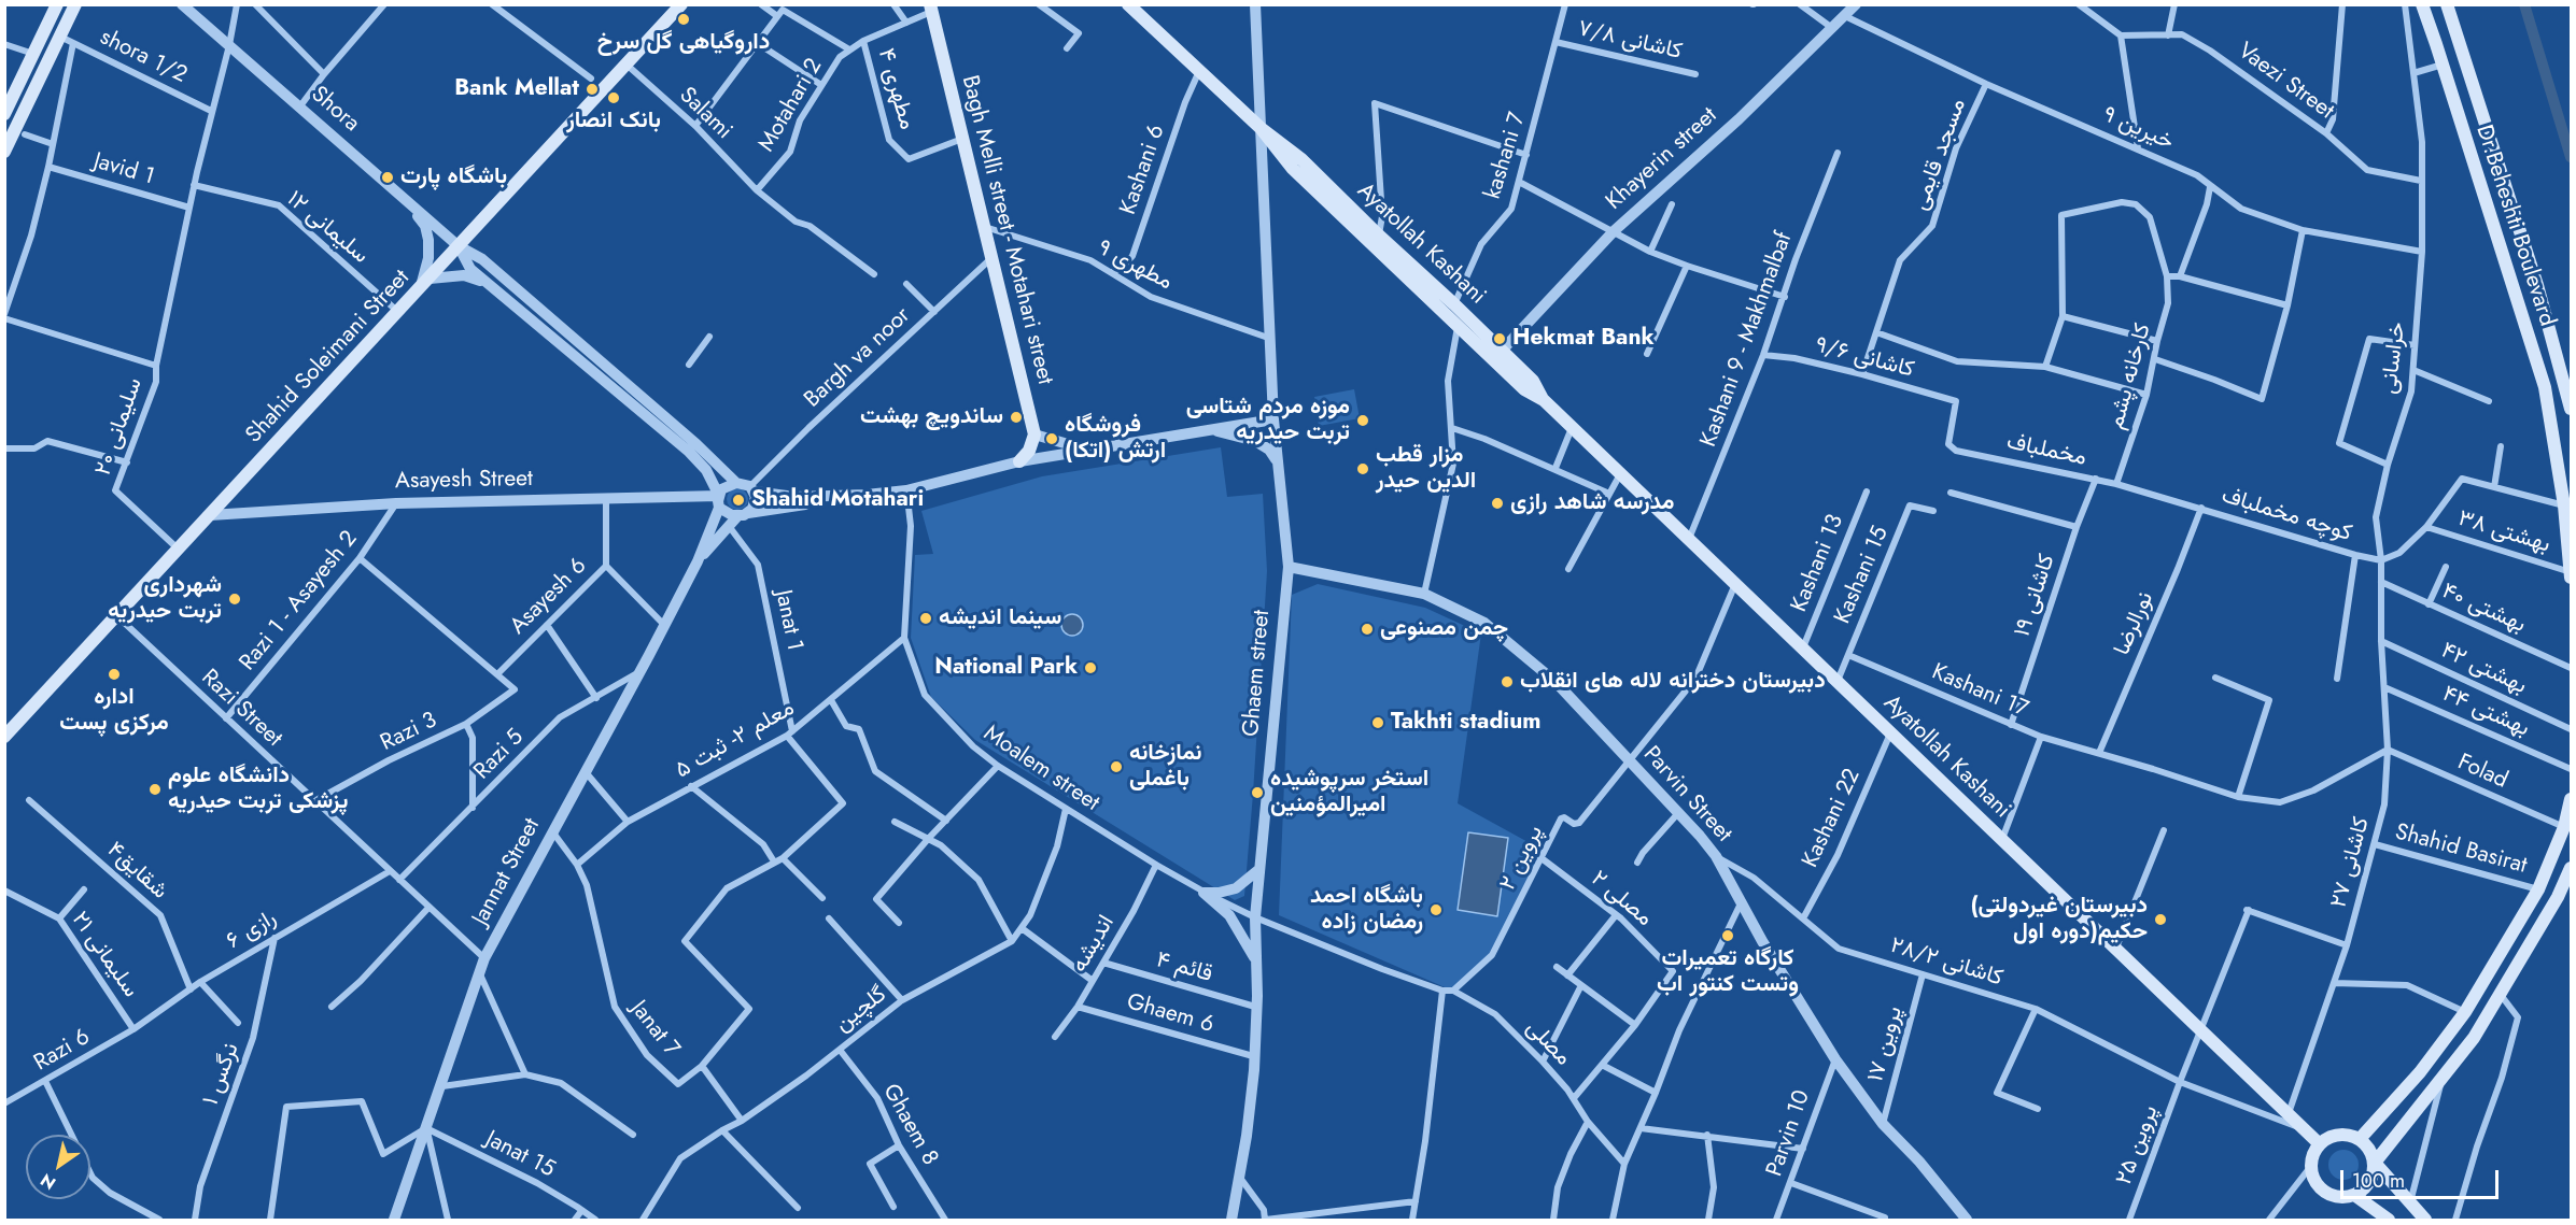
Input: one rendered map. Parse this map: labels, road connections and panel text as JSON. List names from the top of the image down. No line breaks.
{"streets":{"main road":["Dr.Beheshti Boulevard","Bagh Melli street - Motahari street","Ayatollah Kashani","Shahid Soleimani Street"],"street":["کاشانی ۷/۸","shora 1/2","Vaezi Street","مطهری ۴","Motahari 2","Shora","Salami","خیرین ۹","مسجد قایمی","kashani 7","Khayerin street","Javid 1","Kashani 6","سلیمانی ۱۲","مطهری ۹","Kashani 9 - Makhmalbaf","Bargh va noor","کاشانی ۹/۶","خراسانی","کارخانه پشم","سلیمانی ۲۰","مخملباف","Asayesh Street","کوچه مخملباف","بهشتی ۳۸","Kashani 13","Kashani 15","کاشانی ۱۹","Asayesh 6","Razi 1 - Asayesh 2","بهشتی ۴۰","Janat 1","نورالرضا","بهشتی ۴۲","Ghaem street","Kashani 17","Razi Street","بهشتی ۴۴","Razi 3","معلم ۲- ثبت ۵","Razi 5","Moalem street","Folad","Parvin Street","Kashani 22","Shahid Basirat","پروین ۲","کاشانی ۲۷","شقایق۴","Jannat Street","مصلی ۲","رازی ۶","اندیشه","سلیمانی ۲۱","کاشانی ۲۸/۲","قائم ۴","گلچین","Ghaem 6","Janat 7","مصلی","پروین ۱۷","Razi 6","نرگس ۱","Ghaem 8","Parvin 10","پروین ۲۵","Janat 15"]},"crossings":[["کاشانی ۷/۸","kashani 7"],["shora 1/2","سلیمانی ۲۰"],["Vaezi Street","خراسانی"],["مطهری ۴","Motahari 2"],["مطهری ۴","Bagh Melli street - Motahari street"],["Motahari 2","Salami"],["Motahari 2","Bagh Melli street - Motahari street"],["Shora","Shahid Soleimani Street"],["Shora","Bargh va noor"],["Shora","سلیمانی ۲۰"],["Shora","Asayesh Street"],["Shora","Jannat Street"],["Salami","Shahid Soleimani Street"],["خیرین ۹","مسجد قایمی"],["خیرین ۹","Khayerin street"],["خیرین ۹","خراسانی"],["مسجد قایمی","کاشانی ۹/۶"],["kashani 7","Ayatollah Kashani"],["Khayerin street","Ayatollah Kashani"],["Javid 1","سلیمانی ۲۰"],["Kashani 6","Ayatollah Kashani"],["Kashani 6","مطهری ۹"],["Dr.Beheshti Boulevard","بهشتی ۳۸"],["سلیمانی ۱۲","Shahid Soleimani Street"],["سلیمانی ۱۲","سلیمانی ۲۰"],["Bagh Melli street - Motahari street","مطهری ۹"],["Bagh Melli street - Motahari street","Bargh va noor"],["Ayatollah Kashani","Kashani 9 - Makhmalbaf"],["Ayatollah Kashani","Kashani 13"],["Ayatollah Kashani","Kashani 15"],["Ayatollah Kashani","Ghaem street"],["Ayatollah Kashani","Kashani 22"],["Ayatollah Kashani","کاشانی ۲۷"],["Ayatollah Kashani","کاشانی ۲۸/۲"],["Ayatollah Kashani","پروین ۲۵"],["مطهری ۹","Ghaem street"],["Kashani 9 - Makhmalbaf","کاشانی ۹/۶"],["Shahid Soleimani Street","سلیمانی ۲۰"],["Shahid Soleimani Street","Asayesh Street"],["Shahid Soleimani Street","Razi Street"],["Bargh va noor","Asayesh Street"],["Bargh va noor","Jannat Street"],["کاشانی ۹/۶","مخملباف"],["خراسانی","کوچه مخملباف"],["خراسانی","بهشتی ۴۰"],["خراسانی","بهشتی ۴۲"],["خراسانی","Kashani 17"],["خراسانی","بهشتی ۴۴"],["خراسانی","Folad"],["خراسانی","کاشانی ۲۷"],["کارخانه پشم","مخملباف"],["مخملباف","کوچه مخملباف"],["مخملباف","کاشانی ۱۹"],["Asayesh Street","Asayesh 6"],["Asayesh Street","Razi 1 - Asayesh 2"],["Asayesh Street","Jannat Street"],["کوچه مخملباف","نورالرضا"],["Kashani 15","Kashani 17"],["کاشانی ۱۹","Kashani 17"],["Asayesh 6","Razi 3"],["Razi 1 - Asayesh 2","Razi Street"],["Janat 1","معلم ۲- ثبت ۵"],["Janat 1","Jannat Street"],["نورالرضا","Kashani 17"],["Ghaem street","Moalem street"],["Ghaem street","Parvin Street"],["Ghaem street","قائم ۴"],["Ghaem street","Ghaem 6"],["Kashani 17","Folad"],["Kashani 17","کاشانی ۲۷"],["Razi Street","Razi 3"],["Razi Street","Razi 5"],["Razi Street","Jannat Street"],["Razi Street","رازی ۶"],["معلم ۲- ثبت ۵","Moalem street"],["معلم ۲- ثبت ۵","Janat 7"],["Razi 5","Jannat Street"],["Moalem street","اندیشه"],["Moalem street","گلچین"],["Moalem street","مصلی"],["Folad","کاشانی ۲۷"],["Parvin Street","پروین ۲"],["Parvin Street","کاشانی ۲۸/۲"],["Parvin Street","پروین ۱۷"],["Parvin Street","Parvin 10"],["Kashani 22","کاشانی ۲۸/۲"],["Shahid Basirat","کاشانی ۲۷"],["پروین ۲","مصلی ۲"],["پروین ۲","مصلی"],["کاشانی ۲۷","پروین ۲۵"],["شقایق۴","رازی ۶"],["شقایق۴","Razi 6"],["Jannat Street","Janat 7"],["Jannat Street","Janat 15"],["رازی ۶","Razi 6"],["رازی ۶","نرگس ۱"],["اندیشه","قائم ۴"],["اندیشه","Ghaem 6"],["سلیمانی ۲۱","Razi 6"],["کاشانی ۲۸/۲","پروین ۱۷"],["کاشانی ۲۸/۲","پروین ۲۵"],["گلچین","Janat 7"],["گلچین","Ghaem 8"]],"places":["داروگیاهی گل سرخ","Bank Mellat","بانک انصار","باشگاه پارت","Hekmat Bank","ساندویچ بهشت","موزه مردم شتاسی تربت حیدریه","فروشگاه ارتش (اتکا)","مزار قطب الدین حیدر","Shahid Motahari","مدرسه شاهد رازی","شهرداری تربت حیدریه","سینما اندیشه","چمن مصنوعی","National Park","اداره مرکزی پست","دبیرستان دخترانه لاله های انقلاب","Takhti stadium","نمازخانه باغملی","دانشگاه علوم پزشکی تربت حیدریه","استخر سرپوشیده امیرالمؤمنین","باشگاه احمد رمضان زاده","(دبیرستان غيردولتی حکیم(دوره اول","کارگاه تعمیرات وتست کنتور اب"],"scale_bar":"100 m","north":"bottom left"}
